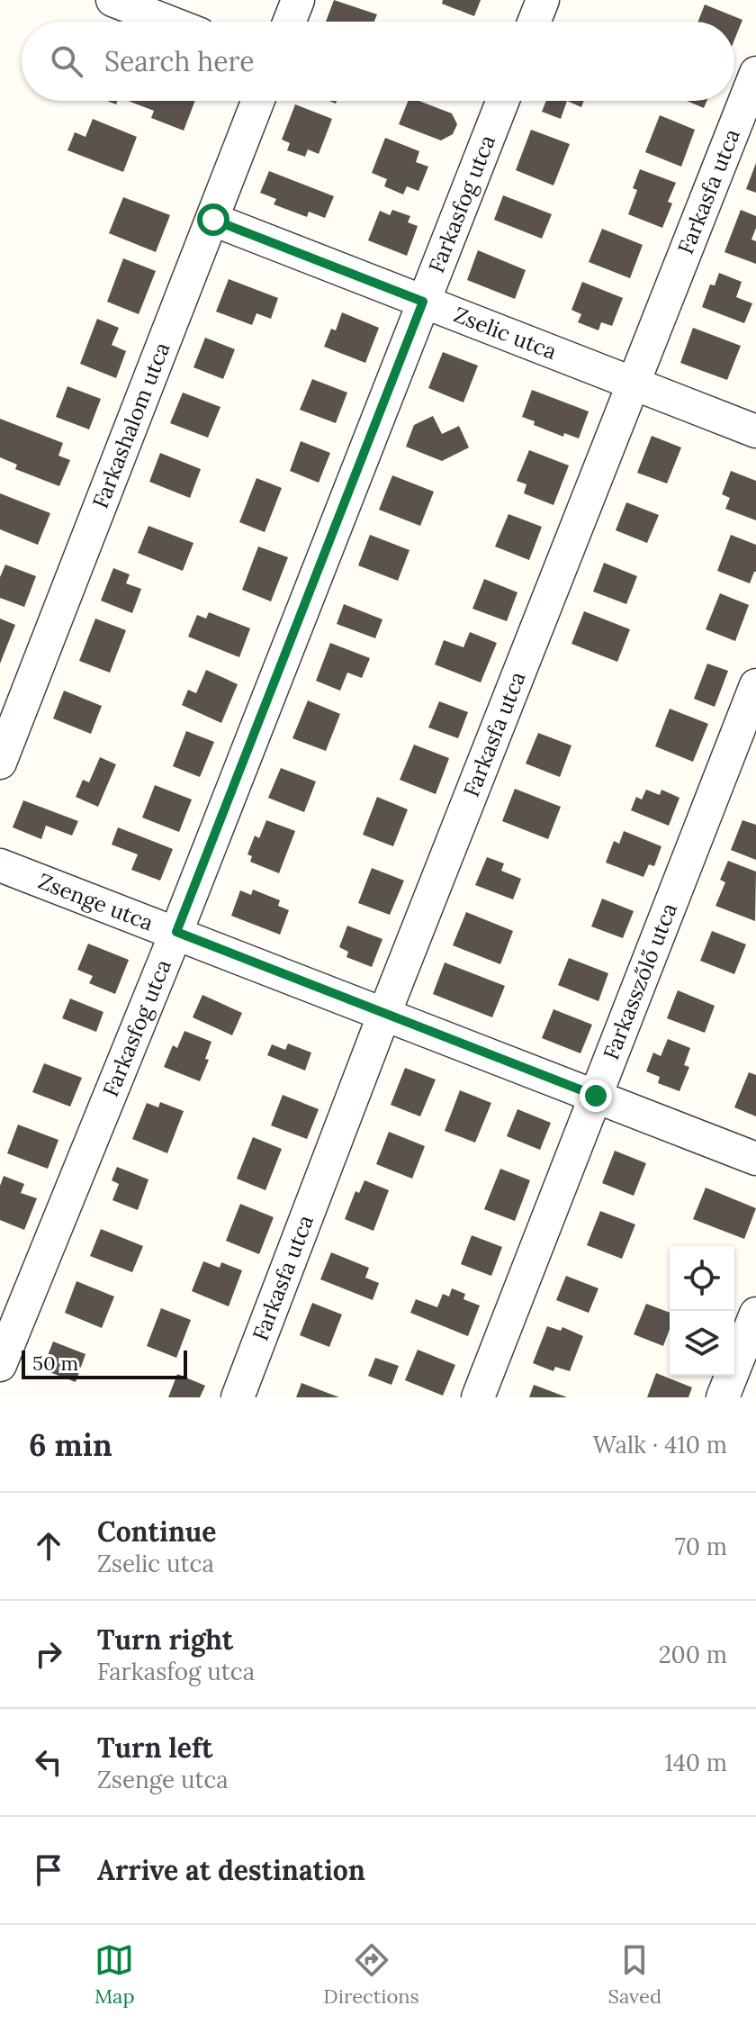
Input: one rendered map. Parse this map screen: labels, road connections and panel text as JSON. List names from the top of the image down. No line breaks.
{"streets":{"street":["Farkasfa utca","Farkasfog utca","Zselic utca","Farkashalom utca","Zsenge utca","Farkasszőlő utca"]},"crossings":[["Farkasfa utca","Zselic utca"],["Farkasfa utca","Zsenge utca"],["Farkasfog utca","Zselic utca"],["Farkasfog utca","Zsenge utca"],["Zselic utca","Farkashalom utca"],["Zsenge utca","Farkasszőlő utca"]],"scale_bar":"50 m","page":{"search":"Search here","scale":"50 m","heading":["6 min","Walk · 410 m"],"list":[["Continue","Zselic utca","70 m"],["Turn right","Farkasfog utca","200 m"],["Turn left","Zsenge utca","140 m"],"Arrive at destination"],"nav":["Map","Directions","Saved"]}}
